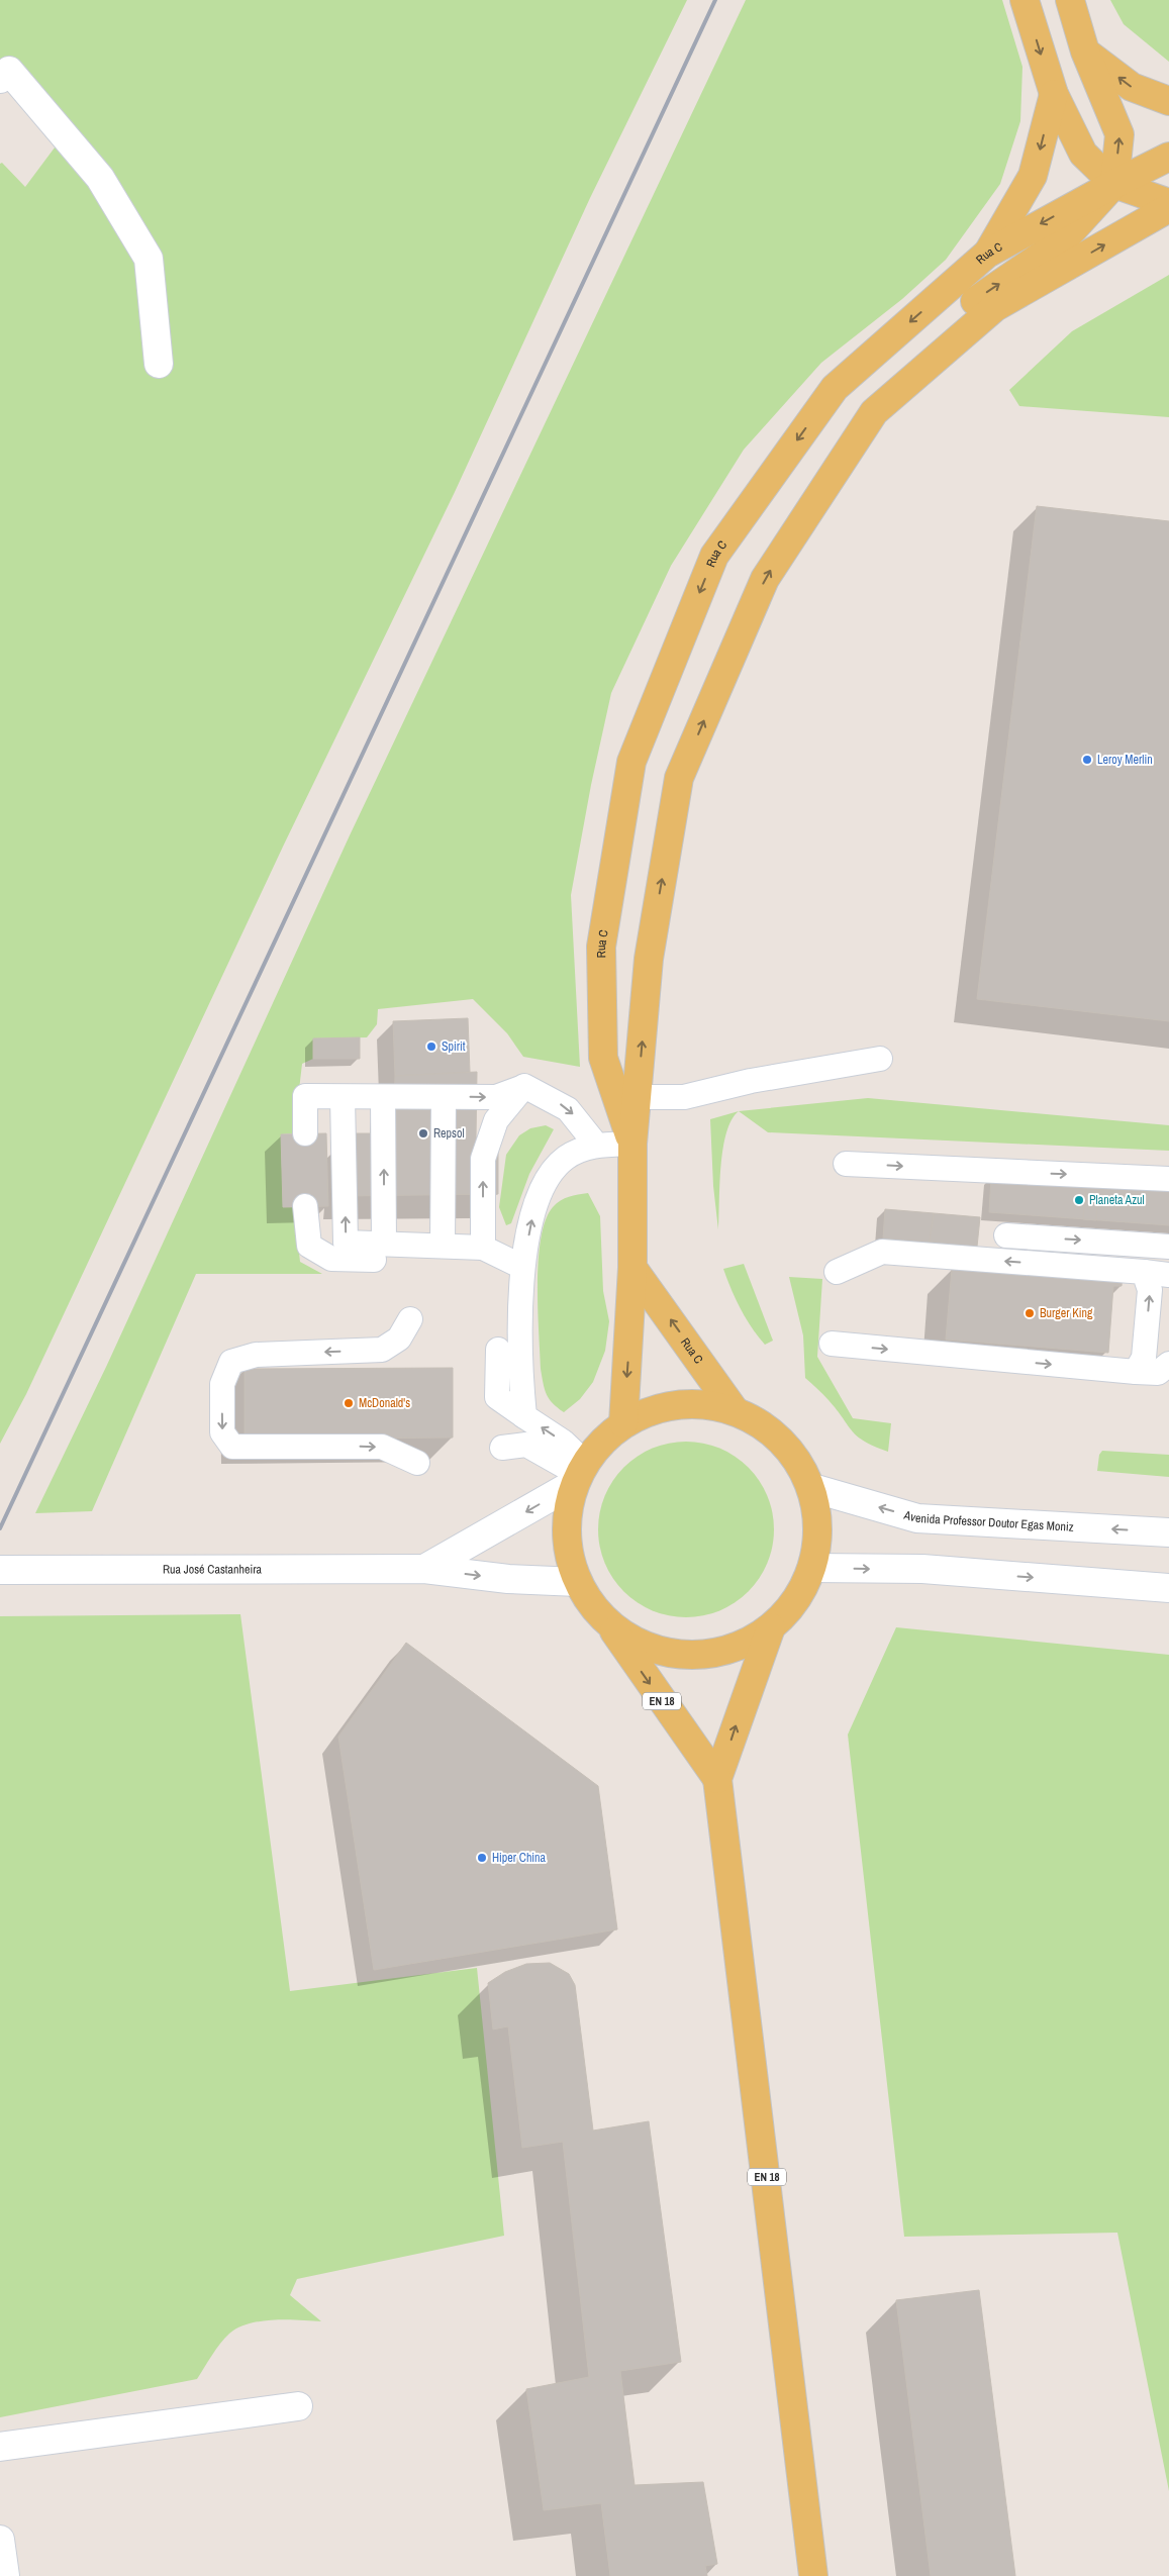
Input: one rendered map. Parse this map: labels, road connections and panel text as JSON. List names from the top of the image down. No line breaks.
{"streets":{"main road":["Rua C","EN 18"],"street":["Avenida Professor Doutor Egas Moniz","Rua José Castanheira"]},"places":["Leroy Merlin","Spirit","Repsol","Planeta Azul","Burger King","McDonald's","Hiper China"]}
